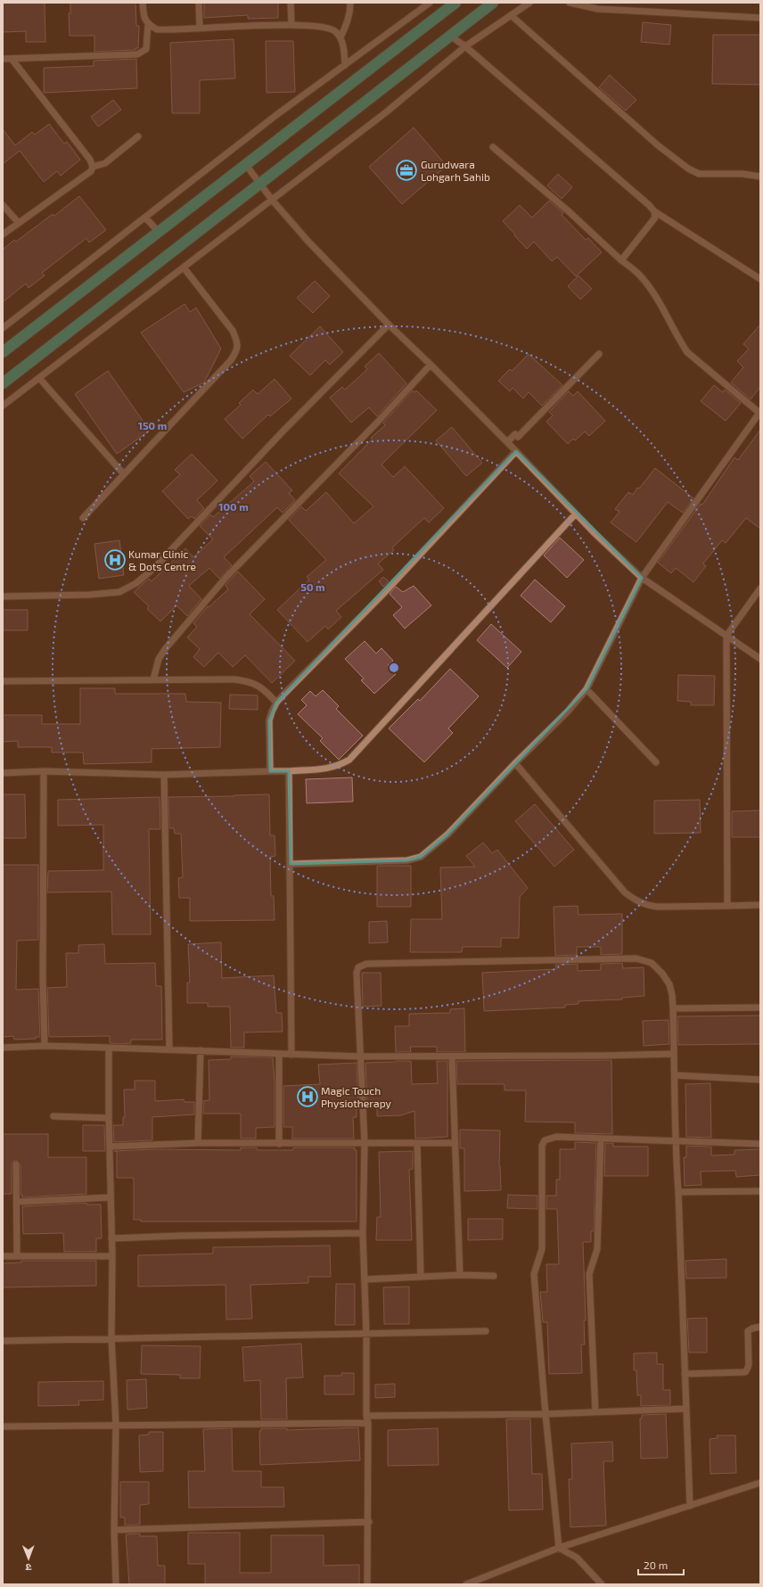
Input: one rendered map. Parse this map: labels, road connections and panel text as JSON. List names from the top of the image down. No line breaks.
{"places":{"office":["Gurudwara Lohgarh Sahib"],"hospital":["Kumar Clinic & Dots Centre","Magic Touch Physiotherapy"]},"scale_bar":"20 m","north":"bottom","rings":["150 m","100 m","50 m"]}
